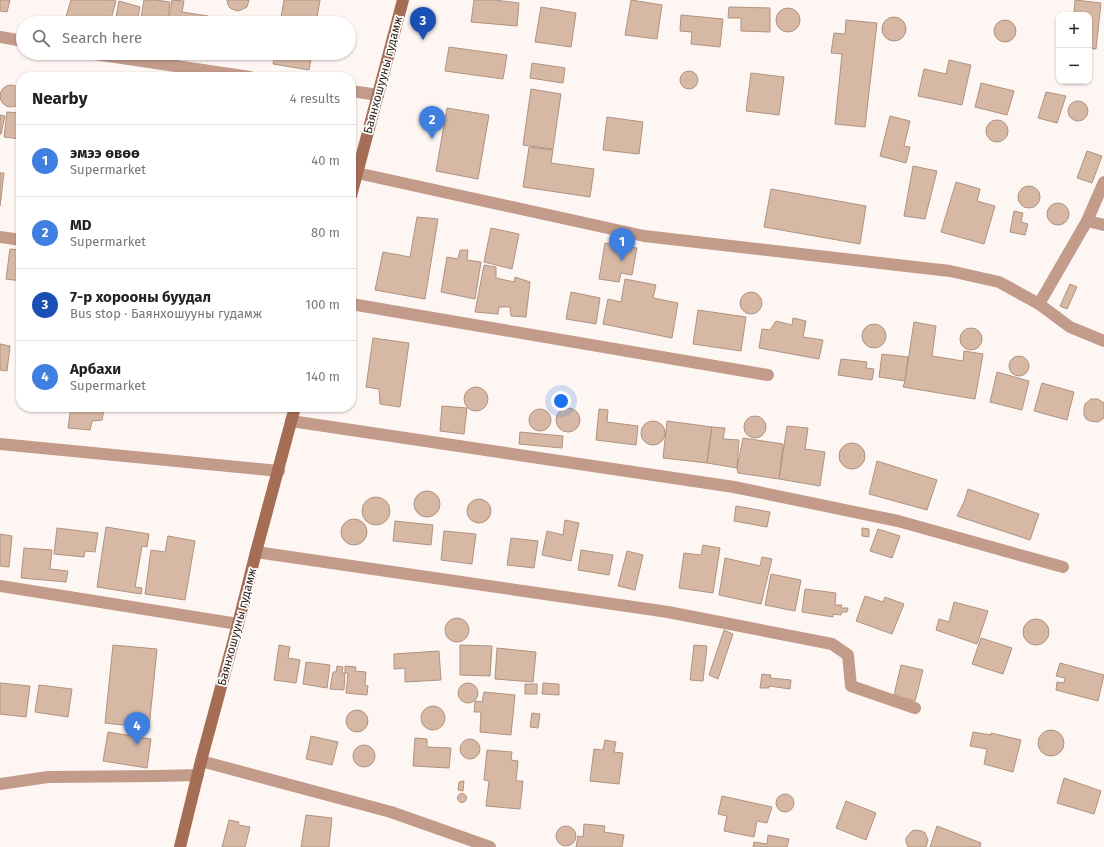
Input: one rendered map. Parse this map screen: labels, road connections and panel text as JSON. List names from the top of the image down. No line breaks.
{"streets":{"main road":["Баянхошууны гудамж"]},"page":{"pins":["3","2","1","4"],"map_buttons":["+","−"],"search":"Search here","heading":["Nearby","4 results"],"list":[{"mark":"1","name":"эмээ өвөө","note":"Supermarket","value":"40 m"},{"mark":"2","name":"MD","note":"Supermarket","value":"80 m"},{"mark":"3","name":"7-р хорооны буудал","note":"Bus stop · Баянхошууны гудамж","value":"100 m"},{"mark":"4","name":"Арбахи","note":"Supermarket","value":"140 m"}]}}
